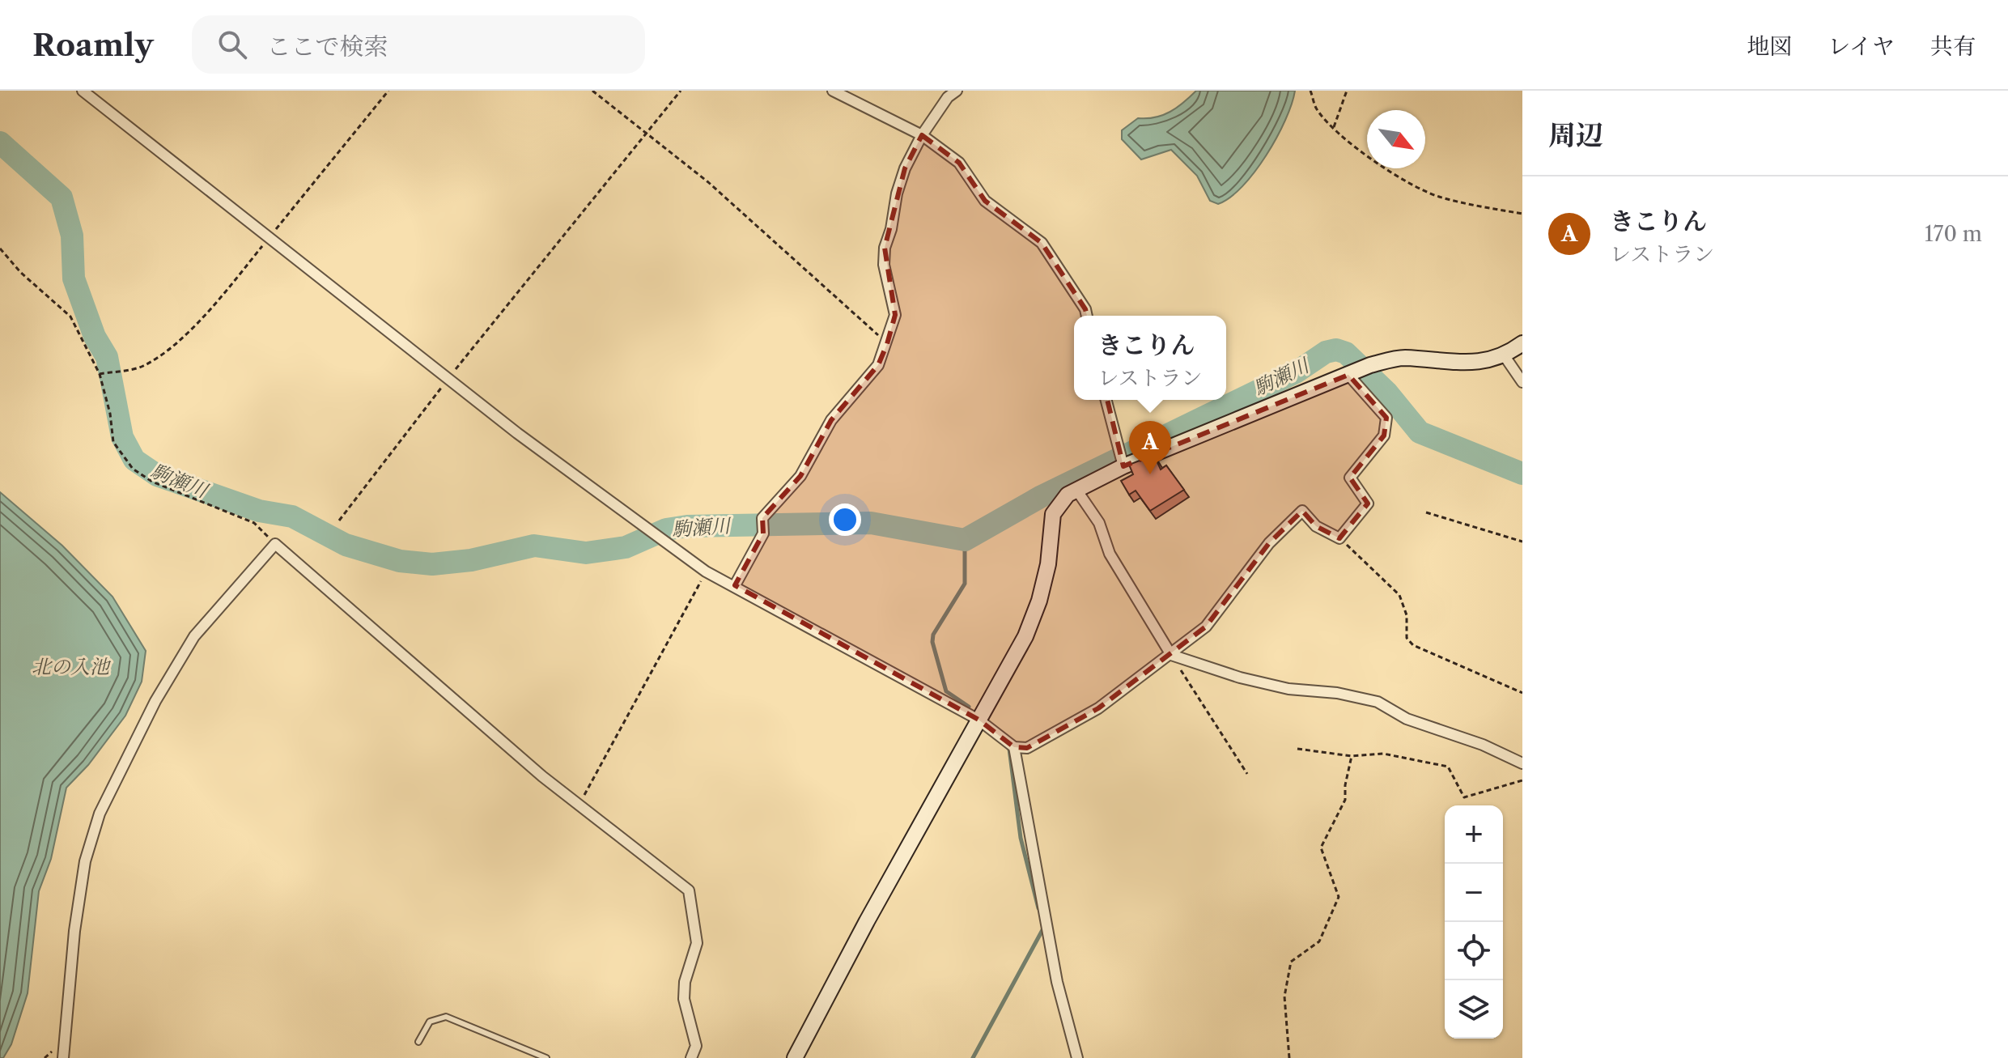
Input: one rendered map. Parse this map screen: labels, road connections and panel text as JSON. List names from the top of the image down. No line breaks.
{"water":["駒瀬川","北の入池"],"north":"bottom right","page":{"header":"Roamly","search":"ここで検索","nav":["地図","レイヤ","共有"],"heading":"周辺","list":[{"mark":"A","name":"きこりん","note":"レストラン","value":"170 m"}],"popup":["きこりん","レストラン"],"pins":"A","map_buttons":["+","−"]}}
